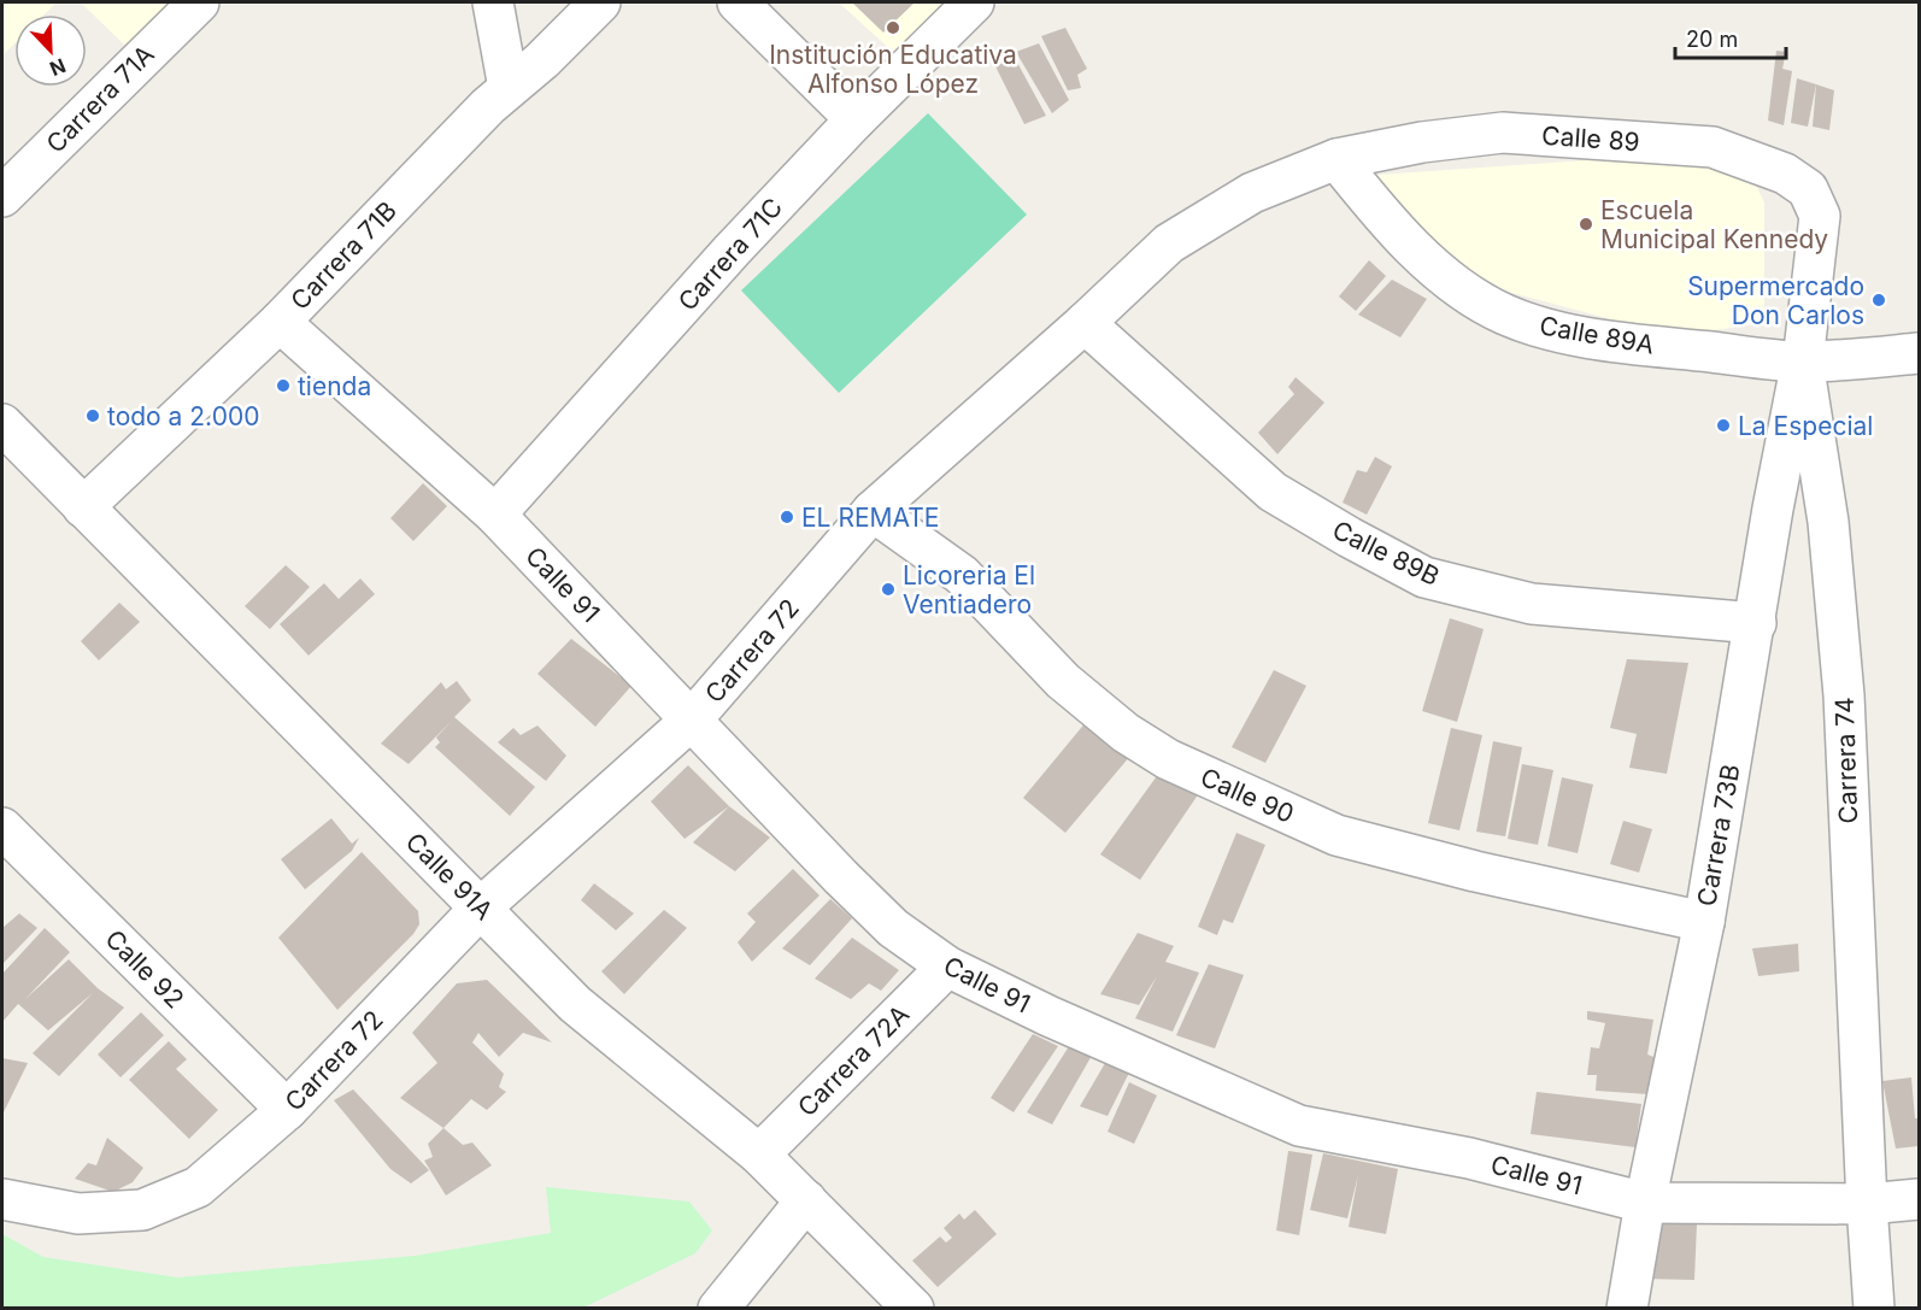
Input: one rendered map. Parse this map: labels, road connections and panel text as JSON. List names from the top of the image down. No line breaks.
{"streets":{"street":["Carrera 71A","Calle 89","Carrera 71C","Carrera 71B","Calle 89A","Calle 89B","Calle 91","Carrera 72","Carrera 74","Calle 90","Carrera 73B","Calle 91A","Calle 92","Carrera 72A"]},"crossings":[["Calle 89","Calle 89A"],["Calle 89","Carrera 72"],["Calle 89","Carrera 74"],["Carrera 71C","Calle 91"],["Carrera 71B","Calle 91"],["Carrera 71B","Calle 91A"],["Calle 89A","Carrera 72"],["Calle 89A","Carrera 74"],["Calle 89A","Carrera 73B"],["Calle 89B","Carrera 72"],["Calle 89B","Carrera 73B"],["Calle 91","Carrera 72"],["Calle 91","Carrera 74"],["Calle 91","Carrera 73B"],["Calle 91","Carrera 72A"],["Carrera 72","Calle 90"],["Carrera 72","Calle 91A"],["Carrera 72","Calle 92"],["Carrera 74","Carrera 73B"],["Calle 90","Carrera 73B"],["Calle 91A","Carrera 72A"]],"places":["Institución Educativa Alfonso López","Escuela Municipal Kennedy","Supermercado Don Carlos","tienda","todo a 2.000","La Especial","EL REMATE","Licoreria El Ventiadero"],"scale_bar":"20 m","north":"bottom right"}
